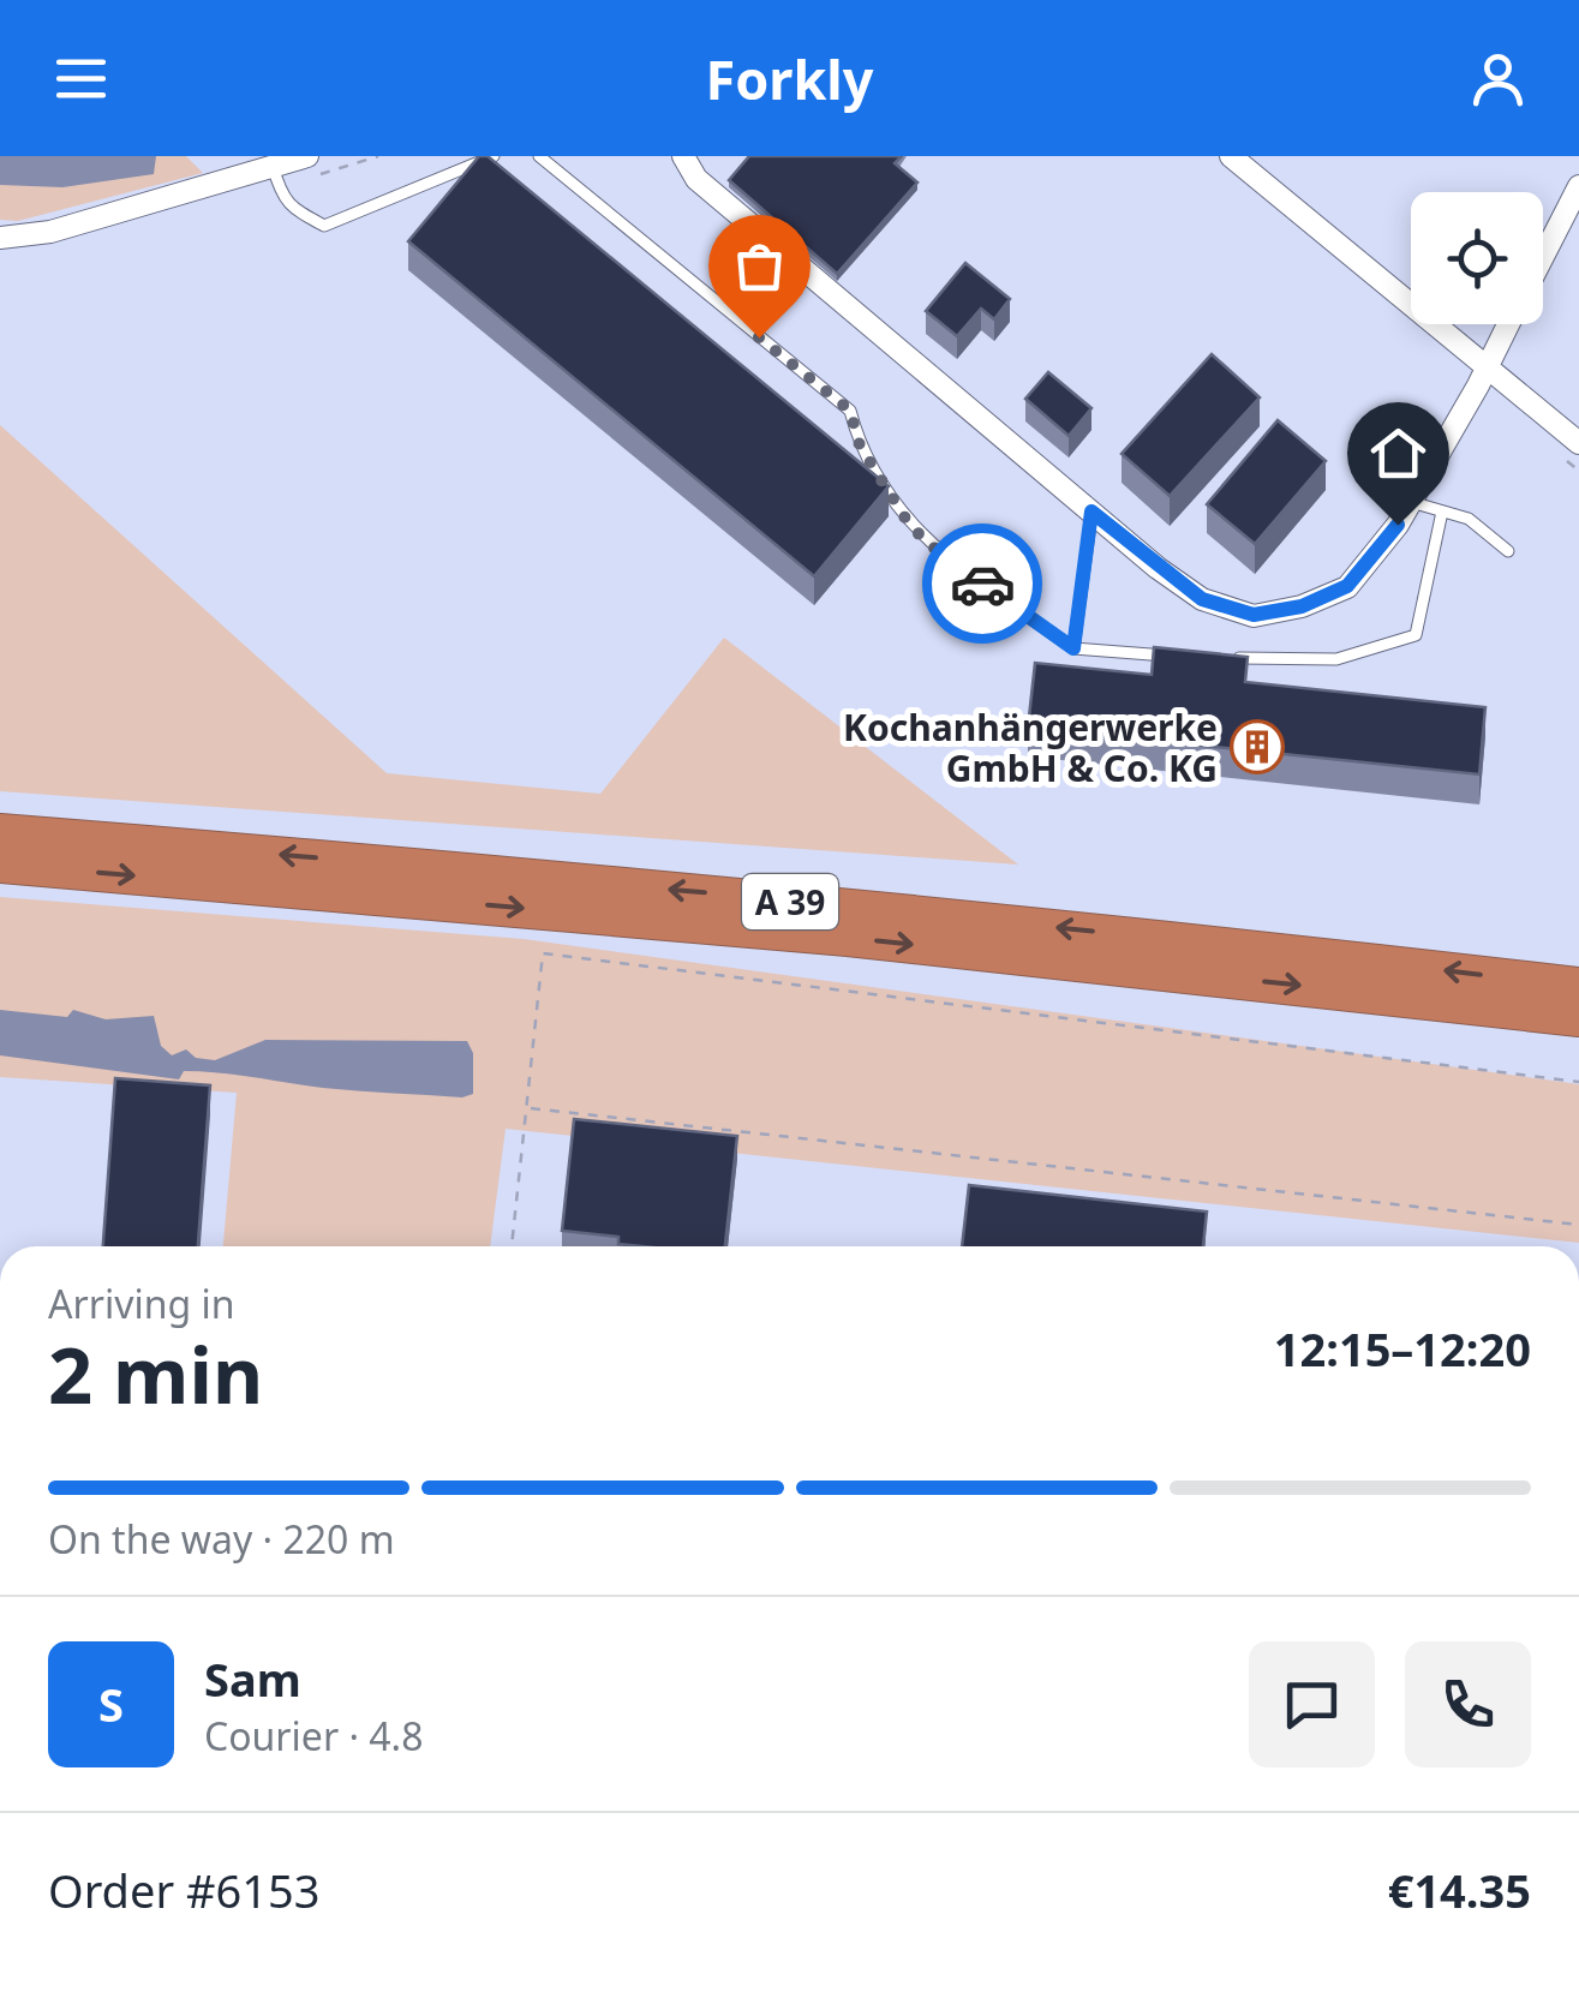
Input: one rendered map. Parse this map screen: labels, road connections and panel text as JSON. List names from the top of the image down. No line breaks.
{"streets":{"highway":["A 39"]},"places":{"building":["Kochanhängerwerke GmbH & Co. KG"]},"page":{"header":"Forkly","heading":["2 min","Arriving in","12:15–12:20"],"panel":["Sam","Courier · 4.8","Order #6153","€14.35"],"bar":"On the way · 220 m","round":"S"}}
